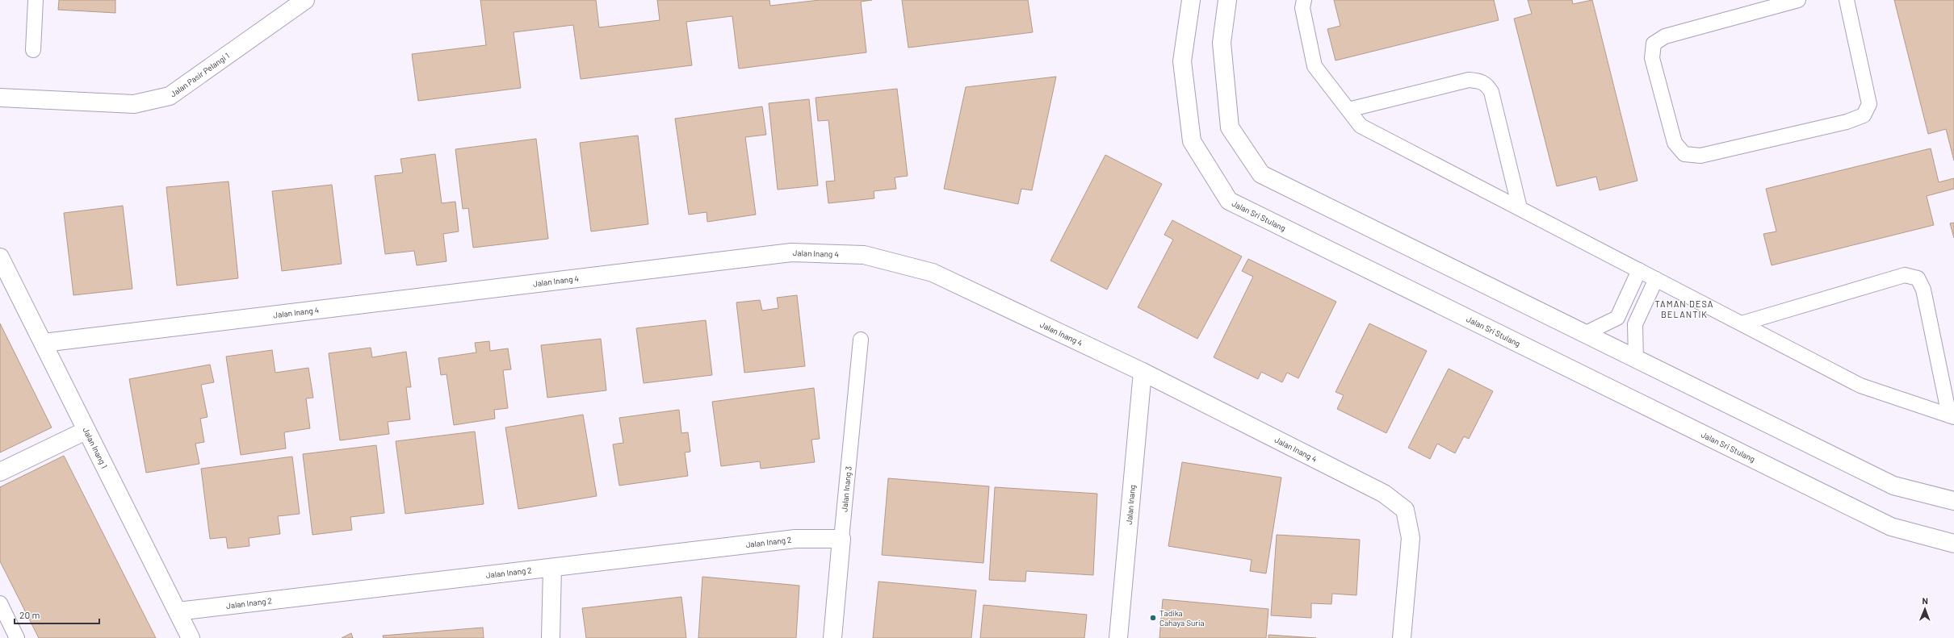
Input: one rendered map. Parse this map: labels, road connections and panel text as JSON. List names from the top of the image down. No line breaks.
{"streets":{"street":["Jalan Pasir Pelangi 1","Jalan Sri Stulang","Jalan Inang 4","Jalan Inang 1","Jalan Inang 3","Jalan Inang","Jalan Inang 2"]},"crossings":[["Jalan Inang 4","Jalan Inang 1"],["Jalan Inang 4","Jalan Inang"],["Jalan Inang 1","Jalan Inang 2"],["Jalan Inang 3","Jalan Inang 2"]],"districts":["TAMAN DESA BELANTIK"],"places":["Tadika Cahaya Suria"],"scale_bar":"20 m","north":"top"}
